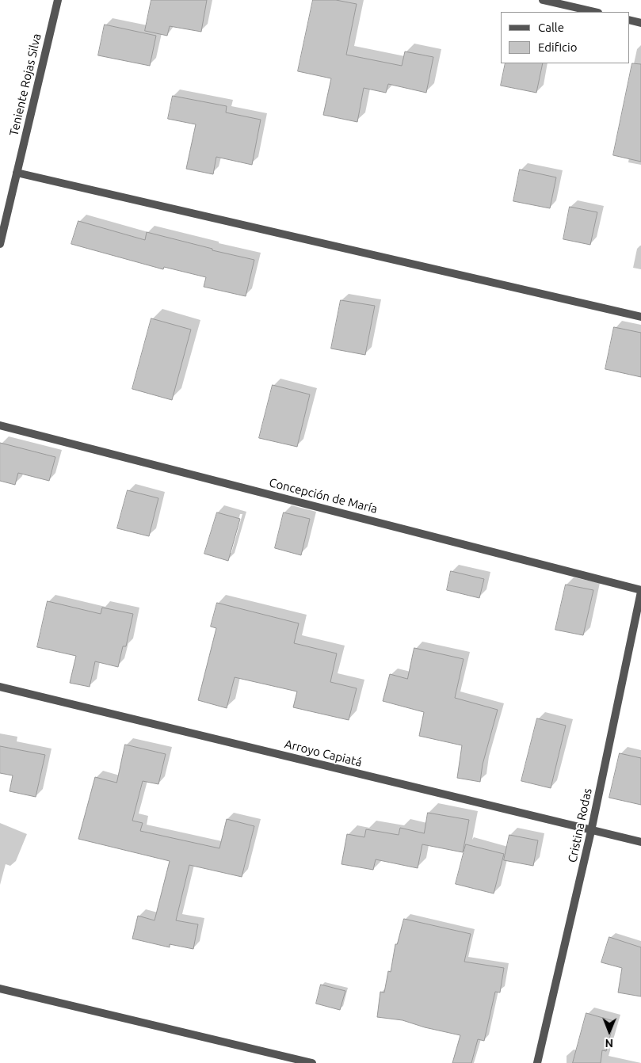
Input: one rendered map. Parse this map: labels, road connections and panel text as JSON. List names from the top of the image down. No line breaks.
{"streets":{"street":["Teniente Rojas Silva","Concepción de María","Arroyo Capiatá","Cristina Rodas"]},"crossings":[["Concepción de María","Cristina Rodas"],["Arroyo Capiatá","Cristina Rodas"]],"legend":["Calle","Edificio"],"north":"bottom"}
